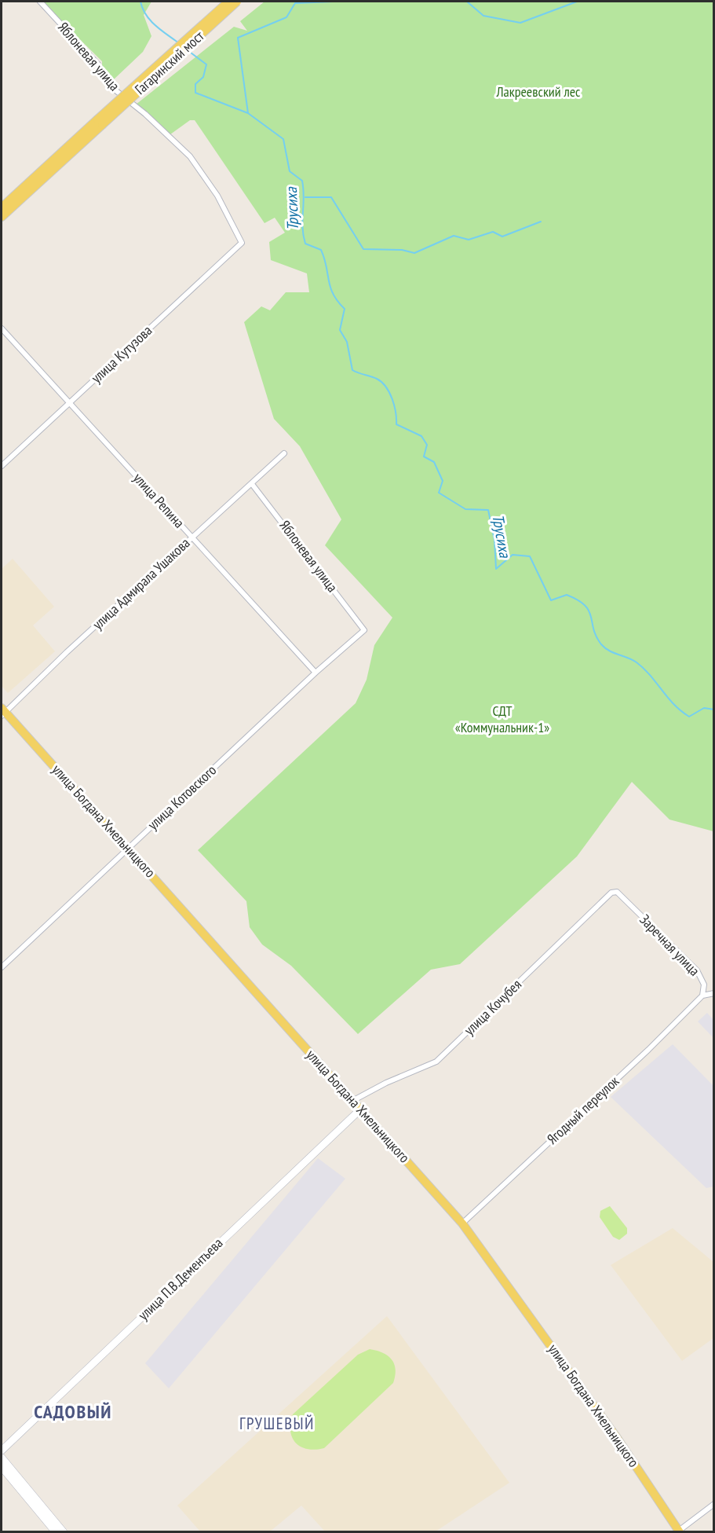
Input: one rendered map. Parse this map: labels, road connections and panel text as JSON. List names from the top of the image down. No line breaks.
{"streets":{"main road":["Гагаринский мост","улица Богдана Хмельницкого"],"street":["Яблоневая улица","улица Кутузова","улица Репина","улица Адмирала Ушакова","улица Котовского","Заречная улица","улица Кочубея","Ягодный переулок","улица П.В.Дементьева"]},"crossings":[["Яблоневая улица","улица Кутузова"],["Яблоневая улица","улица Адмирала Ушакова"],["Яблоневая улица","улица Котовского"],["улица Кутузова","улица Репина"],["улица Репина","улица Адмирала Ушакова"],["улица Репина","улица Котовского"],["улица Адмирала Ушакова","улица Богдана Хмельницкого"],["улица Котовского","улица Богдана Хмельницкого"],["улица Богдана Хмельницкого","улица Кочубея"],["улица Богдана Хмельницкого","Ягодный переулок"],["улица Богдана Хмельницкого","улица П.В.Дементьева"],["Заречная улица","улица Кочубея"],["Заречная улица","Ягодный переулок"]],"districts":["САДОВЫЙ","ГРУШЕВЫЙ"],"water":["Трусиха"],"parks":["Лакреевский лес","СДТ «Коммунальник-1»"]}
